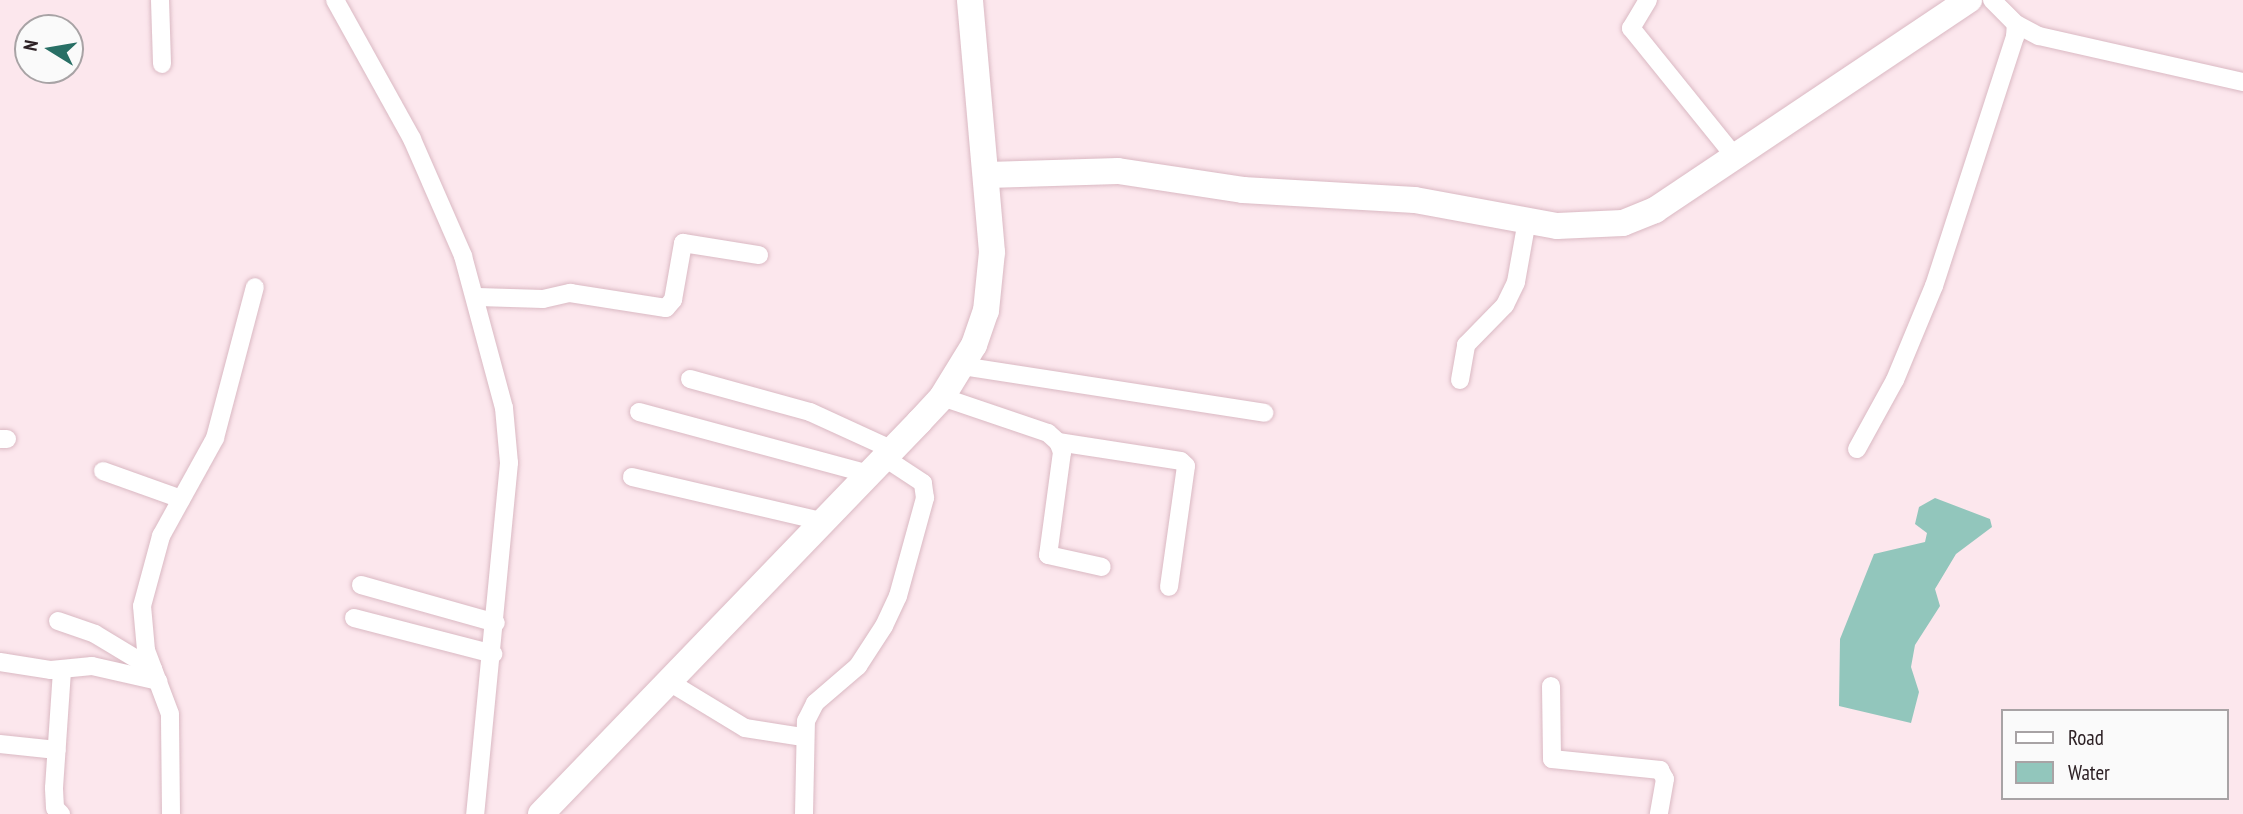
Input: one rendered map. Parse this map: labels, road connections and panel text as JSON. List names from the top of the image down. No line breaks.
{"legend":["Road","Water"],"north":"left"}
